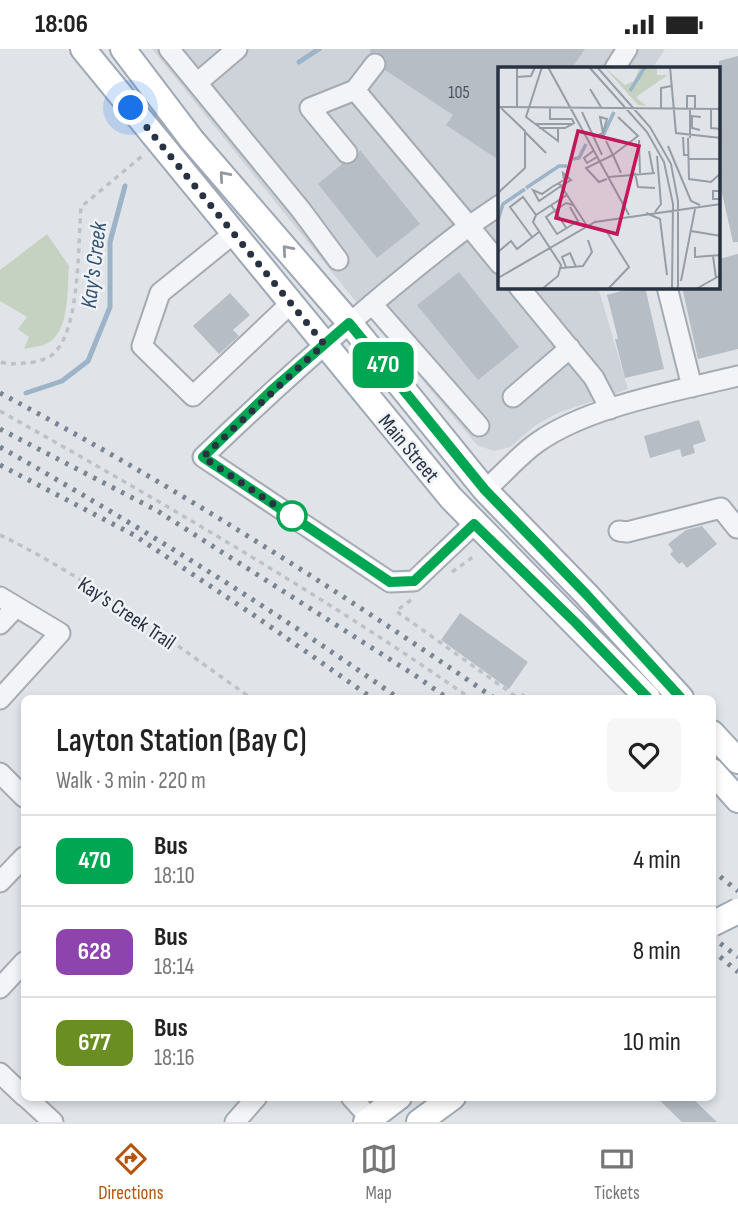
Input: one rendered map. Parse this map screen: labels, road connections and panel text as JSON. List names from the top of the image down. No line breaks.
{"streets":{"main road":["Main Street"],"path":["Kay's Creek Trail"]},"water":["Kay's Creek"],"lines":["bus line 470"],"house_numbers":["105"],"page":{"status":"18:06","on_map":"470","heading":["Layton Station (Bay C)","Walk · 3 min · 220 m"],"list":[{"mark":"470","name":"Bus","note":"18:10","value":"4 min"},{"mark":"628","name":"Bus","note":"18:14","value":"8 min"},{"mark":"677","name":"Bus","note":"18:16","value":"10 min"}],"tabs":["Directions","Map","Tickets"]}}
